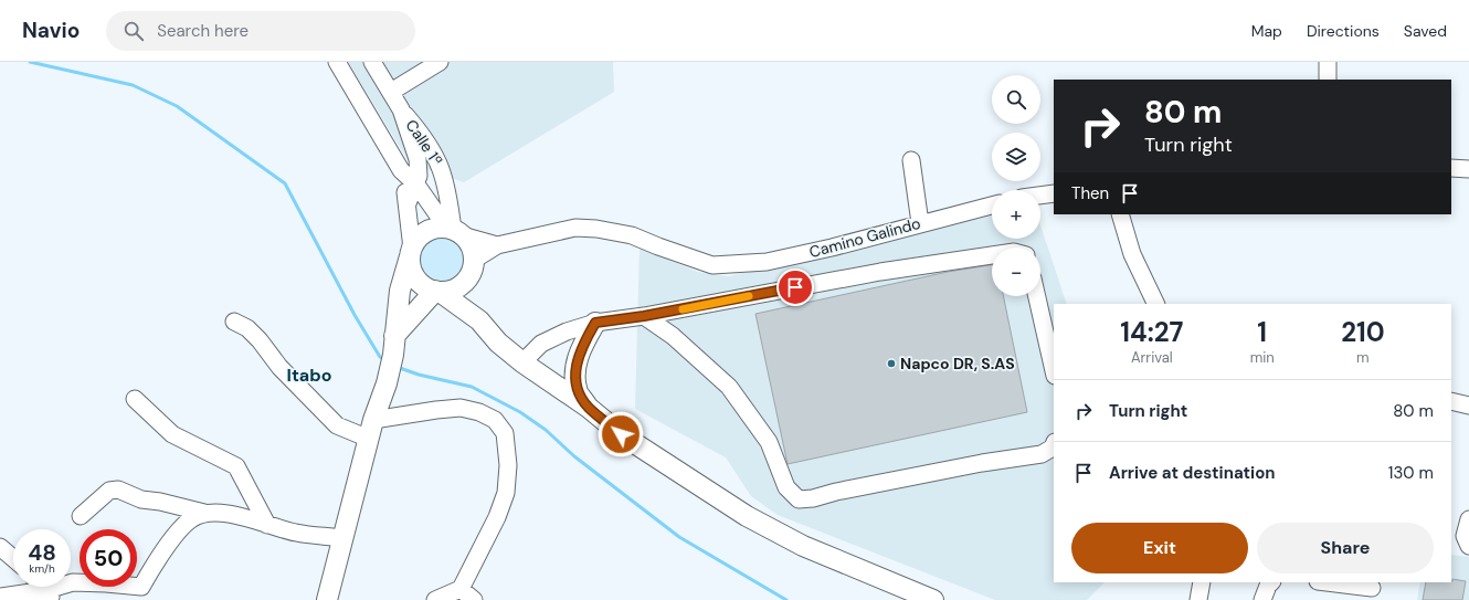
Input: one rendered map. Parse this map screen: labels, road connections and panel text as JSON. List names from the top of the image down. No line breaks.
{"streets":{"street":["Calle 1ª","Camino Galindo"]},"crossings":[["Calle 1ª","Camino Galindo"]],"districts":["Itabo"],"places":["Napco DR, S.AS"],"page":{"header":"Navio","search":"Search here","nav":["Map","Directions","Saved"],"map_buttons":["+","−"],"turn":["80 m","Turn right"],"then":"Then","eta":["14:27","Arrival","1","min","210","m"],"list":[{"name":"Turn right","value":"80 m"},{"name":"Arrive at destination","value":"130 m"}],"buttons":["Exit","Share"],"speed":"48 km/h","limit":"50"}}
